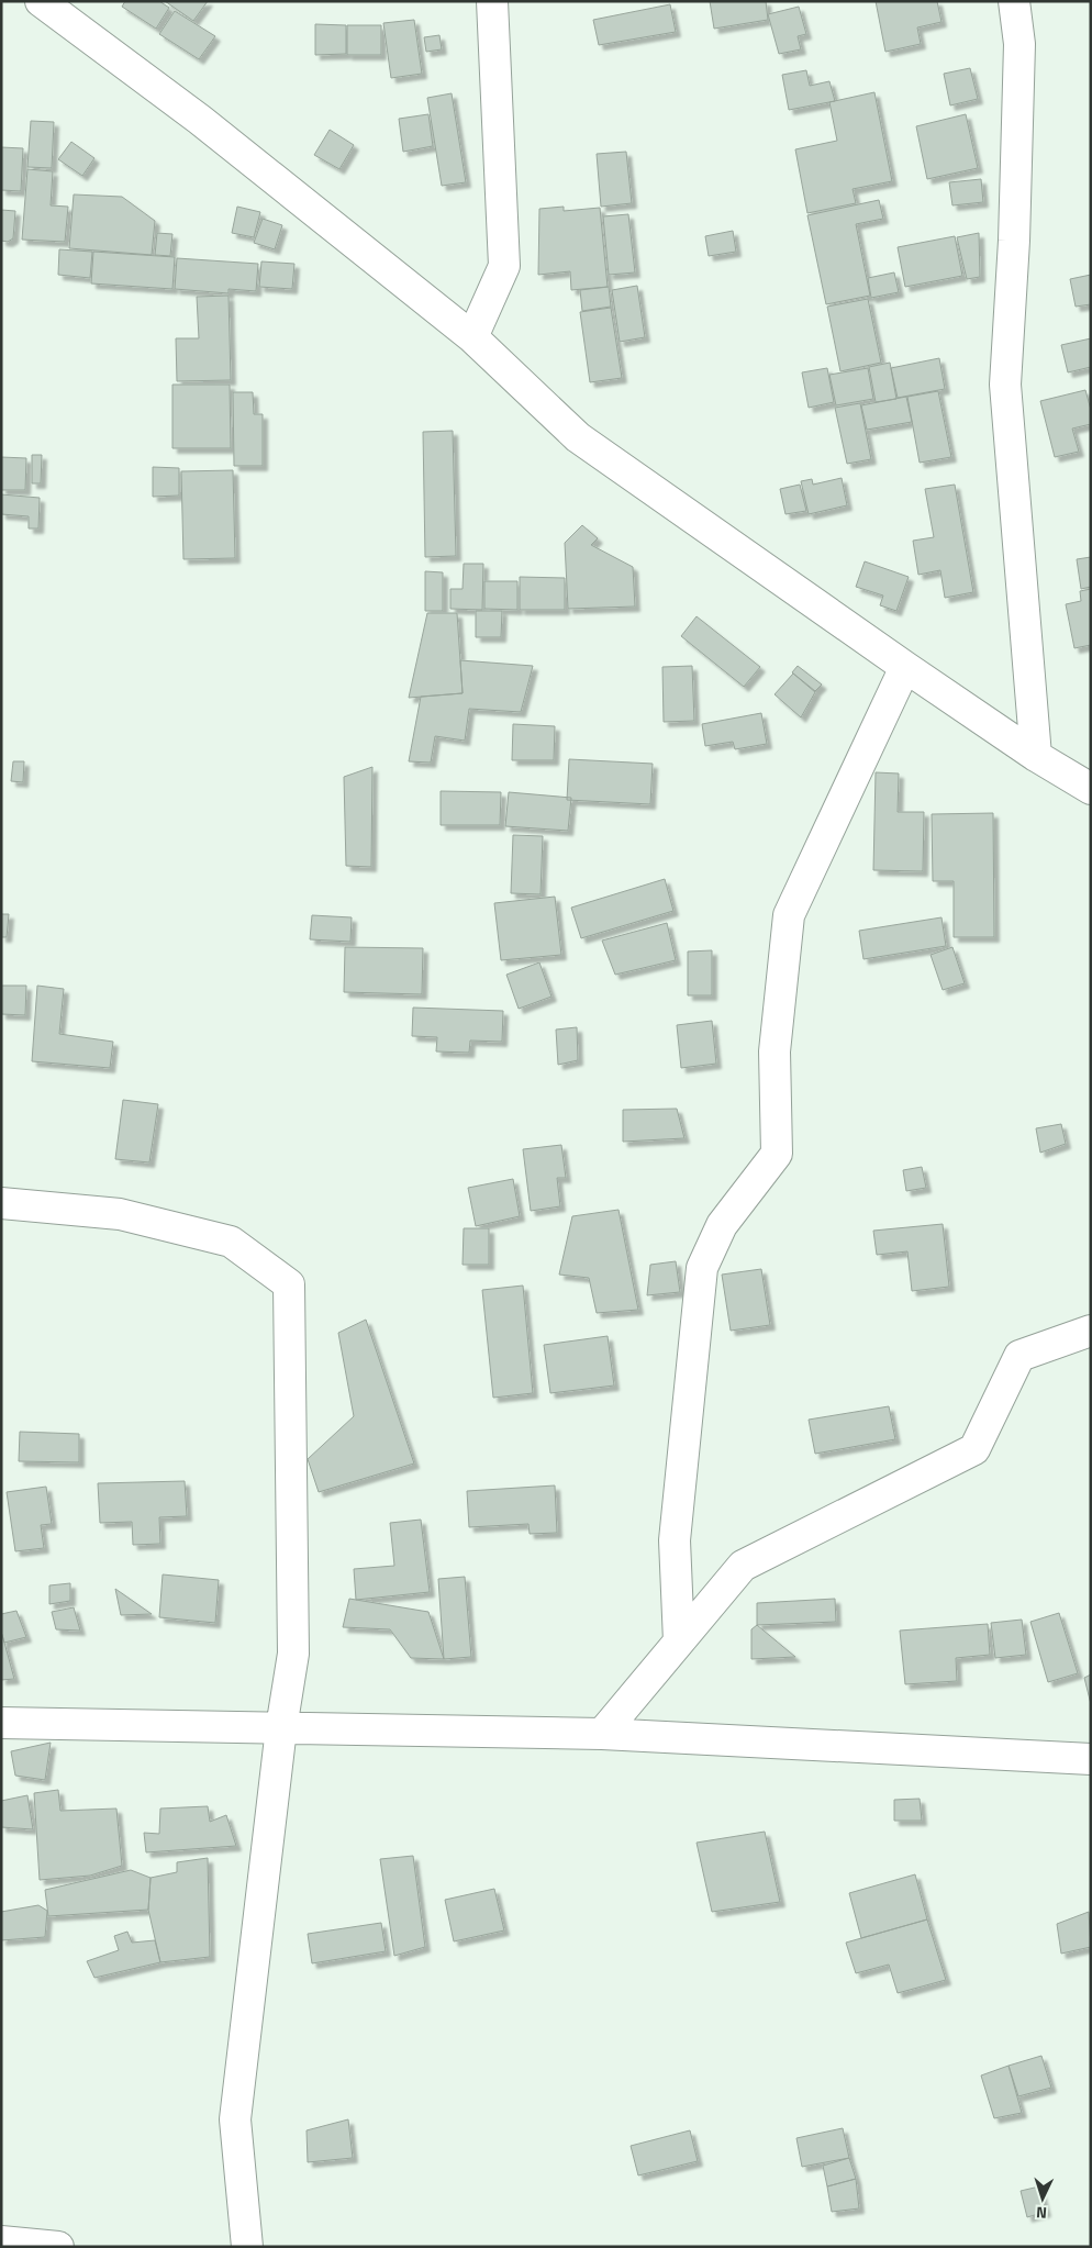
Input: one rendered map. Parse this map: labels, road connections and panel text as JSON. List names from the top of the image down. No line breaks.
{"north":"bottom"}
